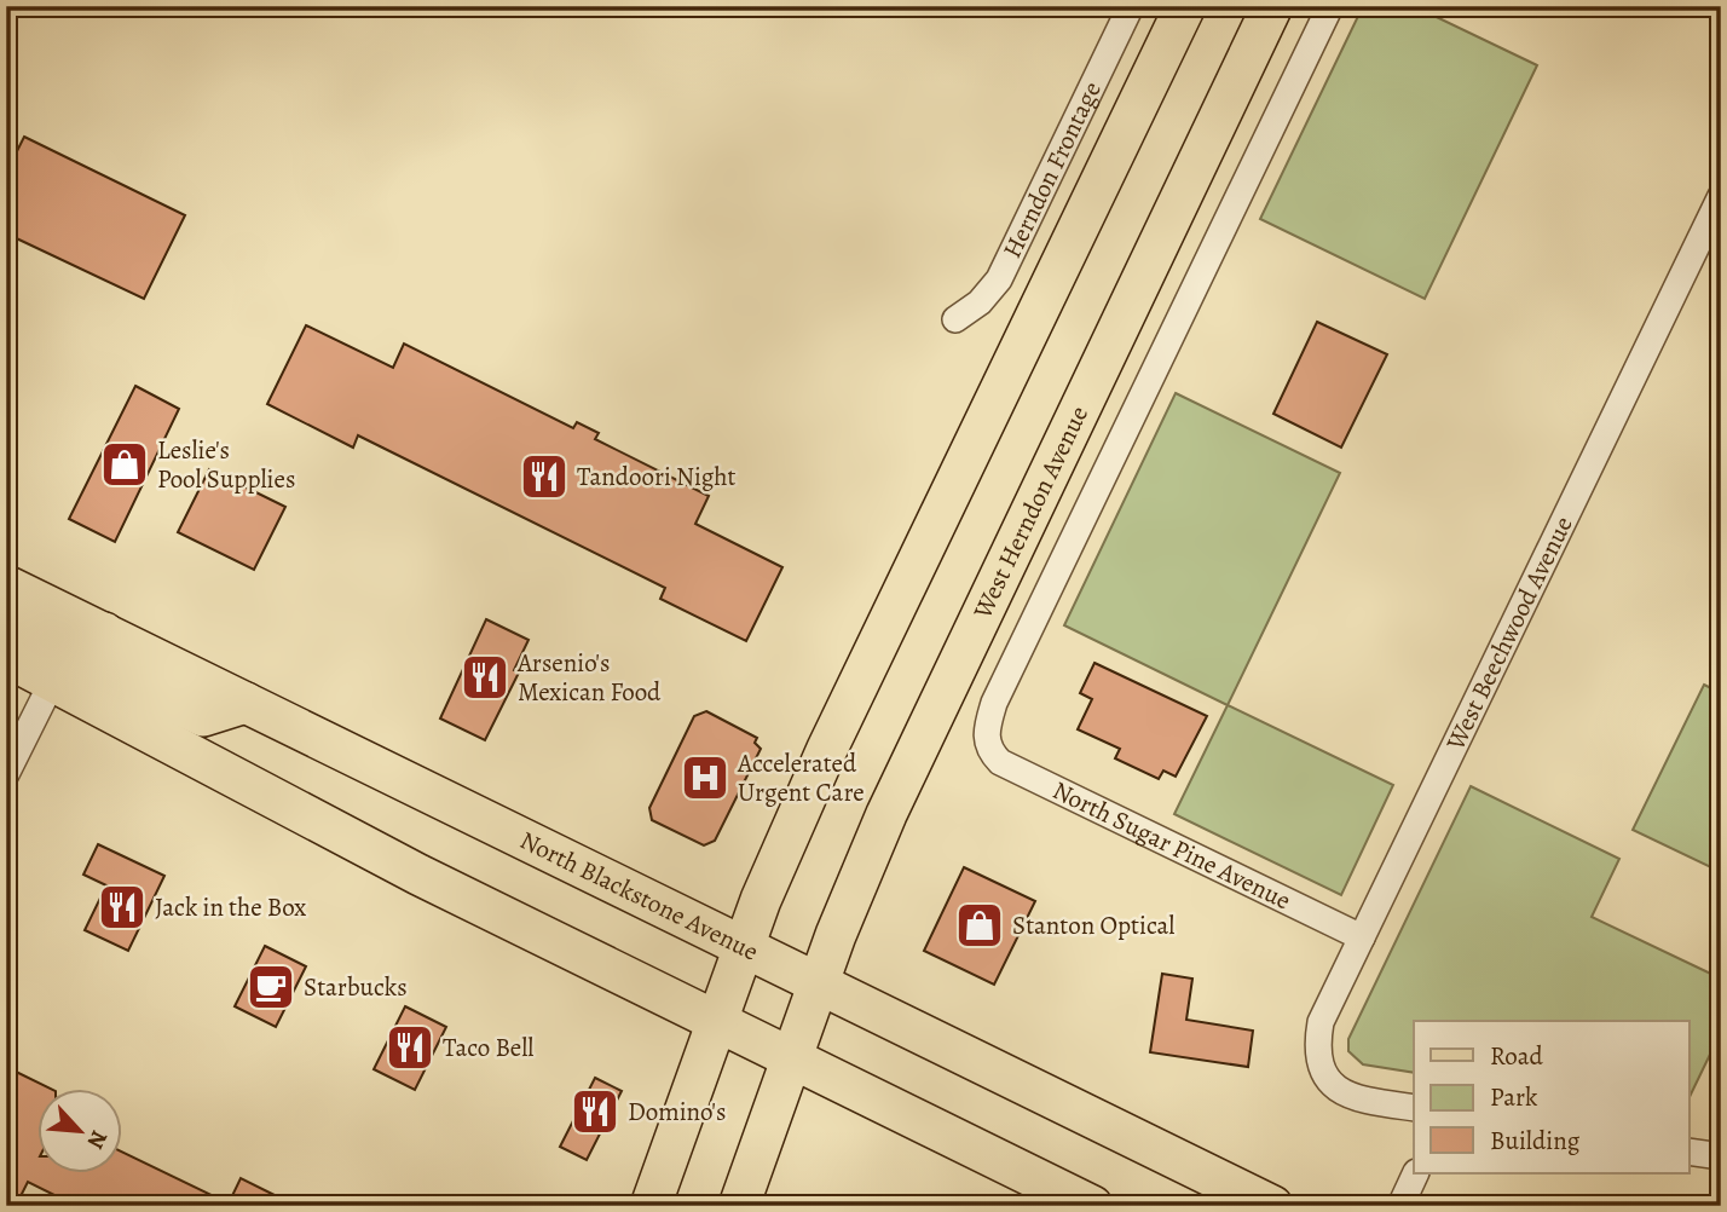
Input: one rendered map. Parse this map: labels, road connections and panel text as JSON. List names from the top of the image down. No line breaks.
{"streets":{"main road":["West Herndon Avenue","North Blackstone Avenue"],"street":["Herndon Frontage","West Beechwood Avenue","North Sugar Pine Avenue"]},"crossings":[["West Herndon Avenue","North Sugar Pine Avenue"],["West Herndon Avenue","North Blackstone Avenue"],["West Beechwood Avenue","North Sugar Pine Avenue"]],"places":{"shop":["Leslie's Pool Supplies","Stanton Optical"],"restaurant":["Tandoori Night","Arsenio's Mexican Food","Jack in the Box","Taco Bell","Domino's"],"hospital":["Accelerated Urgent Care"],"cafe":["Starbucks"]},"legend":["Road","Park","Building"],"north":"bottom right"}
